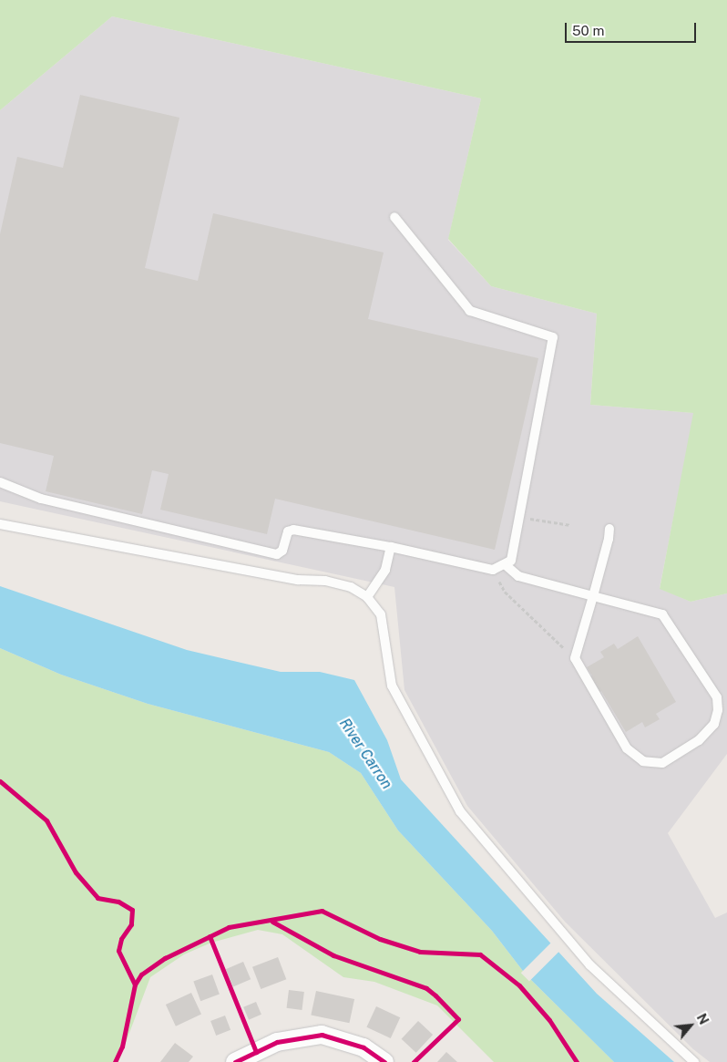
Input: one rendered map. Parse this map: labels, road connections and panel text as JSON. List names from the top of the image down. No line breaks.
{"water":["River Carron"],"scale_bar":"50 m","north":"top right"}
